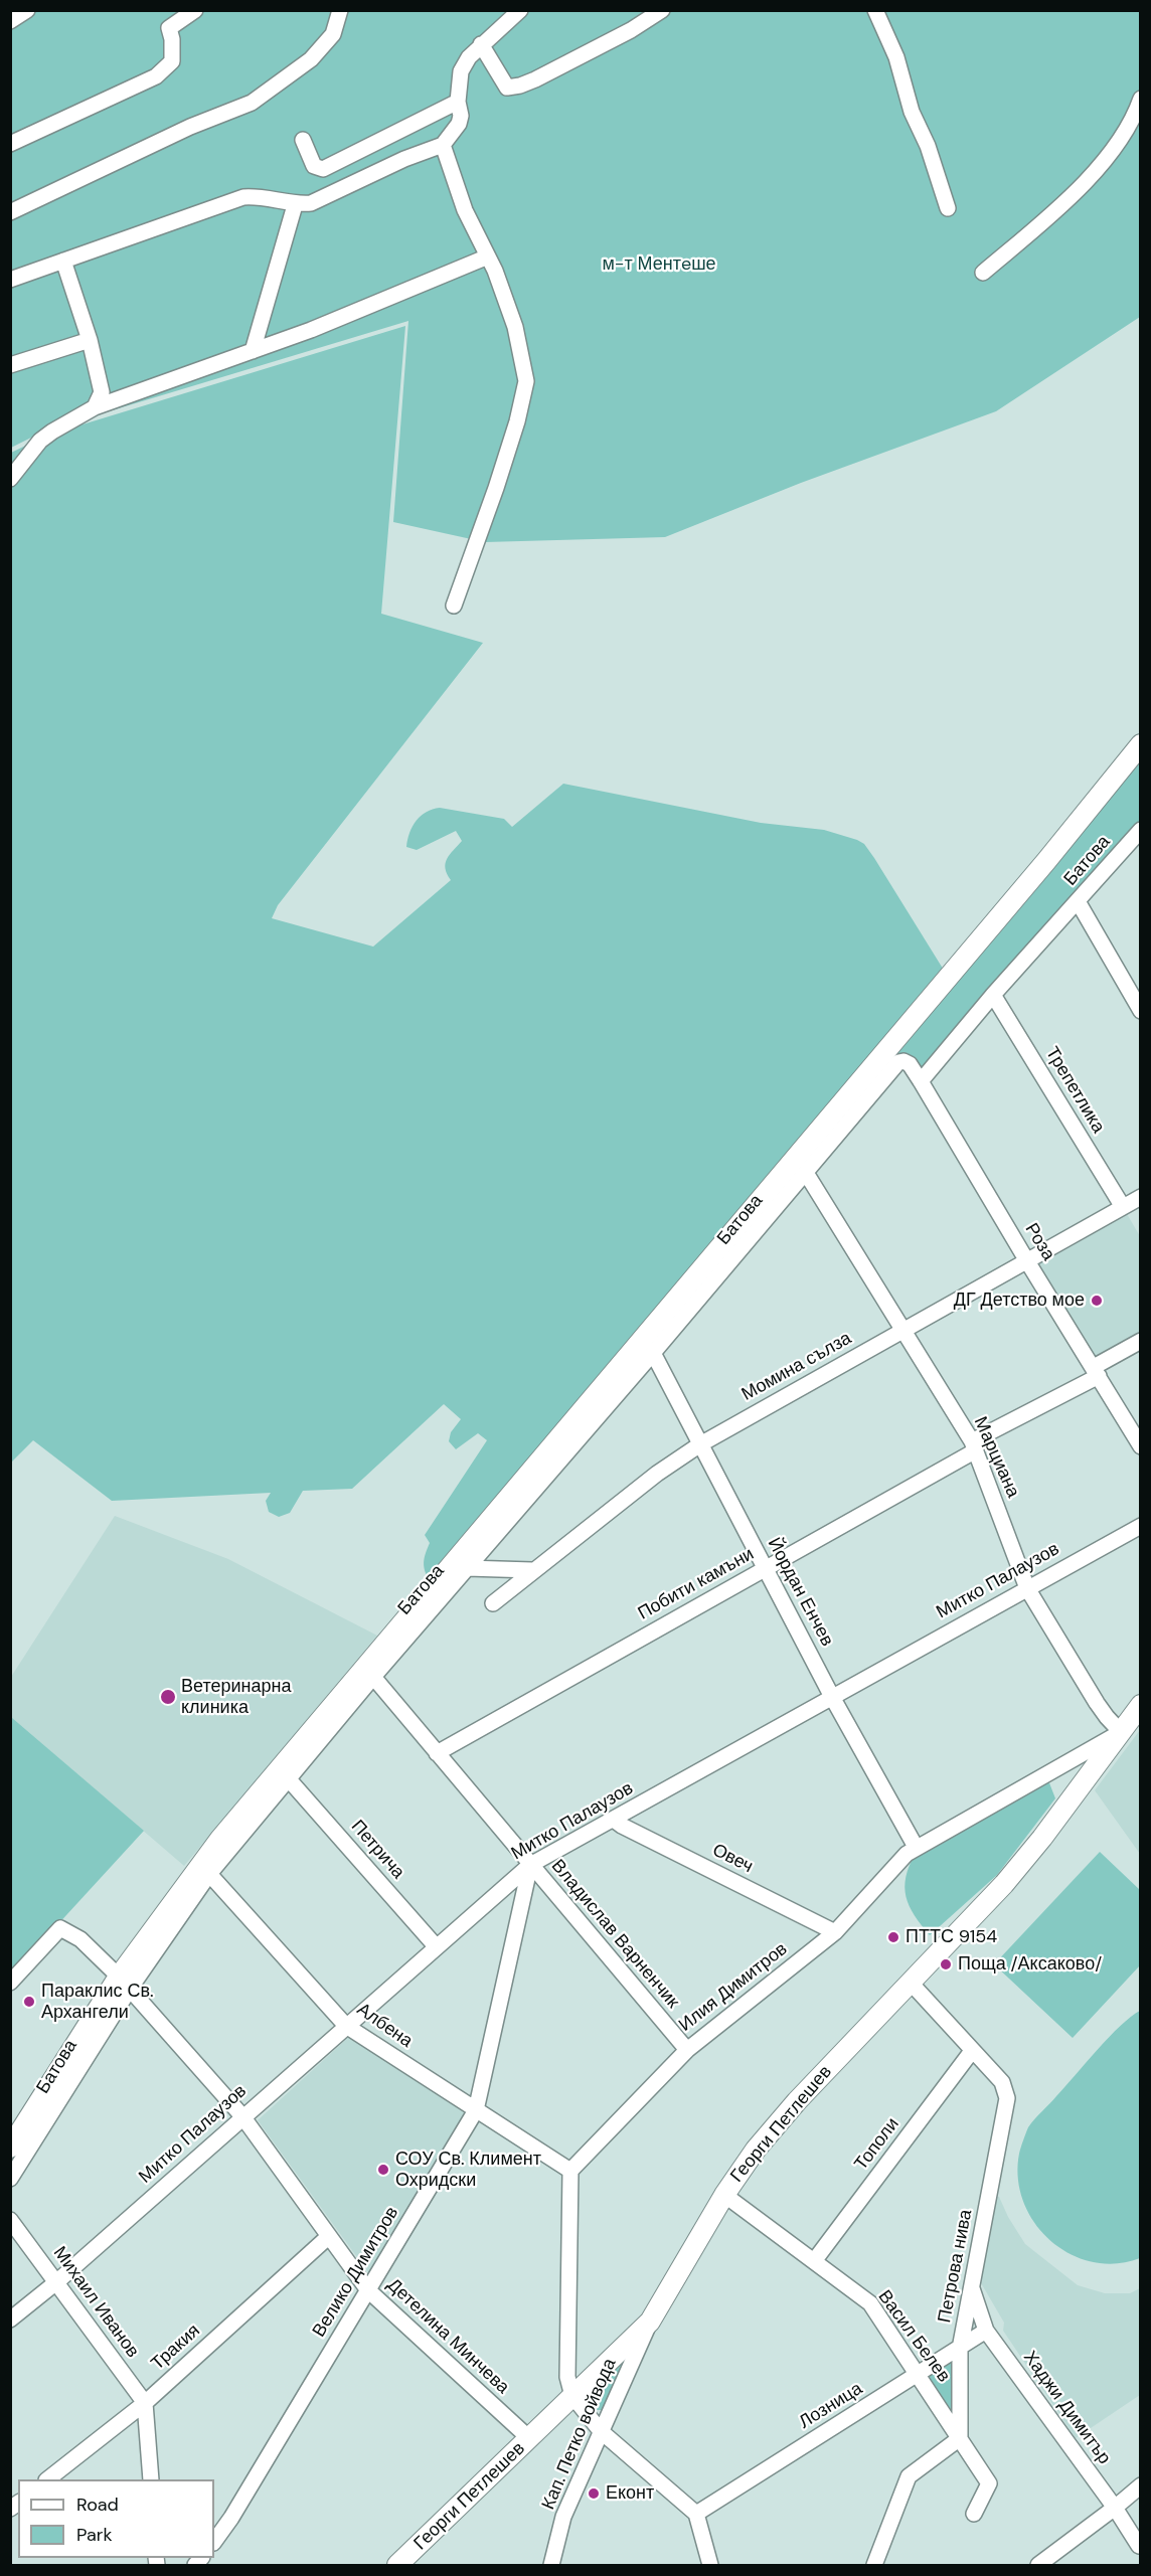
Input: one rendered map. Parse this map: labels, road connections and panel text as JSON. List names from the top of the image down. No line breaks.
{"streets":{"main road":["Георги Петлешев"],"street":["Батова","Трепетлика","Роза","Момина сълза","Марциана","Митко Палаузов","Побити камъни","Йордан Енчев","Петрича","Овеч","Владислав Варненчик","Илия Димитров","Албена","Тополи","Петрова нива","Велико Димитров","Михаил Иванов","Детелина Минчева","Васил Белев","Тракия","Лозница","Хаджи Димитър","Кап. Петко войвода"]},"crossings":[["Батова","Трепетлика"],["Батова","Роза"],["Батова","Марциана"],["Батова","Йордан Енчев"],["Батова","Петрича"],["Батова","Владислав Варненчик"],["Батова","Албена"],["Батова","Детелина Минчева"],["Трепетлика","Момина сълза"],["Роза","Момина сълза"],["Роза","Побити камъни"],["Момина сълза","Марциана"],["Момина сълза","Йордан Енчев"],["Марциана","Митко Палаузов"],["Марциана","Побити камъни"],["Марциана","Илия Димитров"],["Марциана","Георги Петлешев"],["Митко Палаузов","Йордан Енчев"],["Митко Палаузов","Петрича"],["Митко Палаузов","Овеч"],["Митко Палаузов","Владислав Варненчик"],["Митко Палаузов","Албена"],["Митко Палаузов","Велико Димитров"],["Митко Палаузов","Михаил Иванов"],["Митко Палаузов","Детелина Минчева"],["Побити камъни","Йордан Енчев"],["Побити камъни","Владислав Варненчик"],["Йордан Енчев","Илия Димитров"],["Овеч","Илия Димитров"],["Владислав Варненчик","Илия Димитров"],["Владислав Варненчик","Велико Димитров"],["Илия Димитров","Албена"],["Илия Димитров","Георги Петлешев"],["Албена","Велико Димитров"],["Георги Петлешев","Петрова нива"],["Георги Петлешев","Детелина Минчева"],["Георги Петлешев","Васил Белев"],["Георги Петлешев","Кап. Петко войвода"],["Тополи","Петрова нива"],["Тополи","Васил Белев"],["Петрова нива","Васил Белев"],["Петрова нива","Лозница"],["Петрова нива","Хаджи Димитър"],["Велико Димитров","Детелина Минчева"],["Михаил Иванов","Тракия"],["Детелина Минчева","Тракия"],["Васил Белев","Лозница"],["Лозница","Хаджи Димитър"]],"parks":["м-т Ментeше"],"places":["ДГ Детство мое","Ветеринарна клиника","ПТТС 9154","Поща /Аксаково/","Параклис Св. Архангели","СОУ Св. Климент Охридски","Еконт"],"legend":["Road","Park"]}
